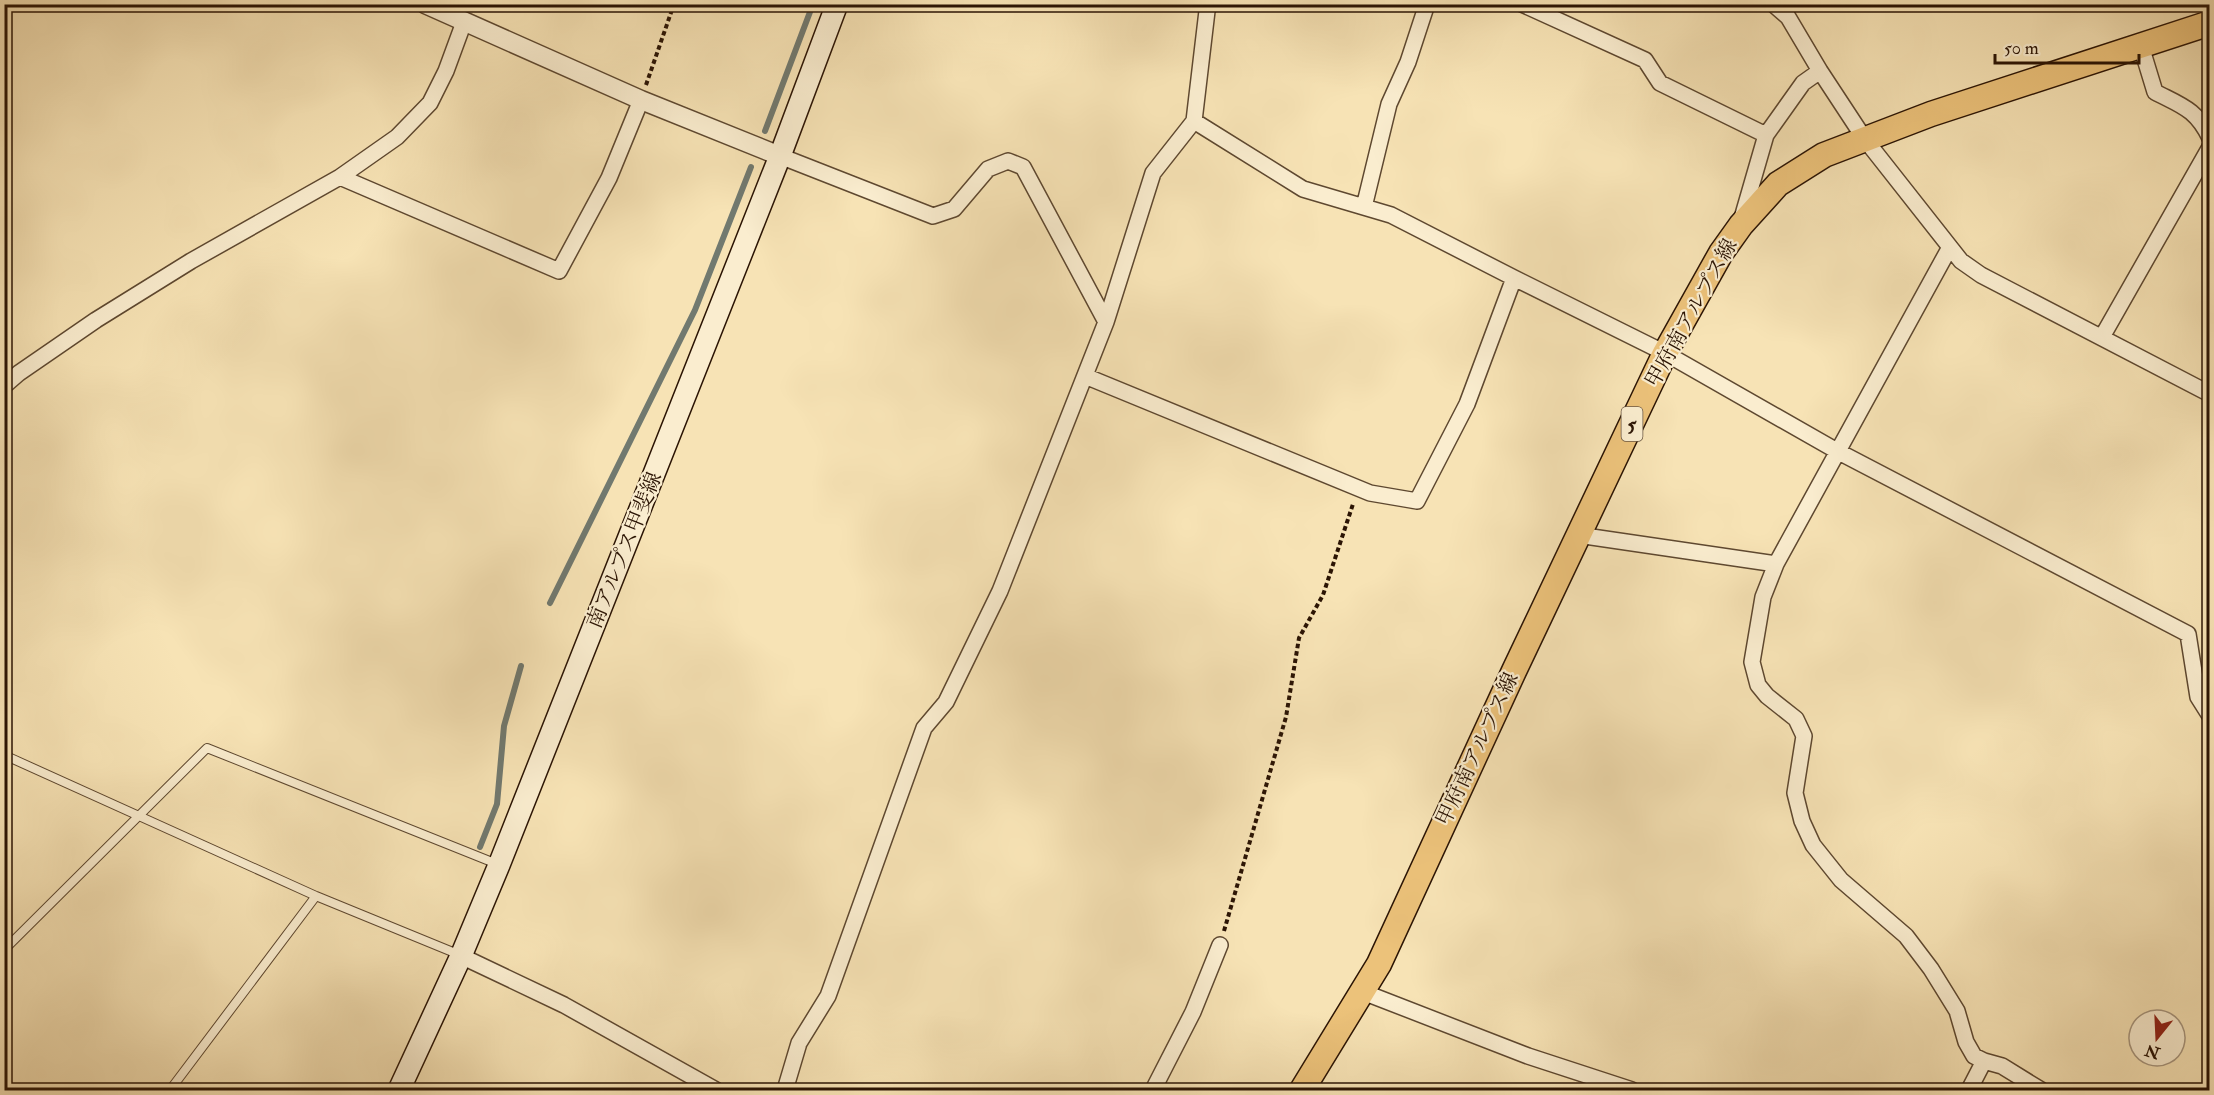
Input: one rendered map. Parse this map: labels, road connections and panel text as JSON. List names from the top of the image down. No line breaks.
{"streets":{"main road":["甲府南アルプス線","5","南アルプス甲斐線"]},"scale_bar":"50 m","north":"bottom"}
